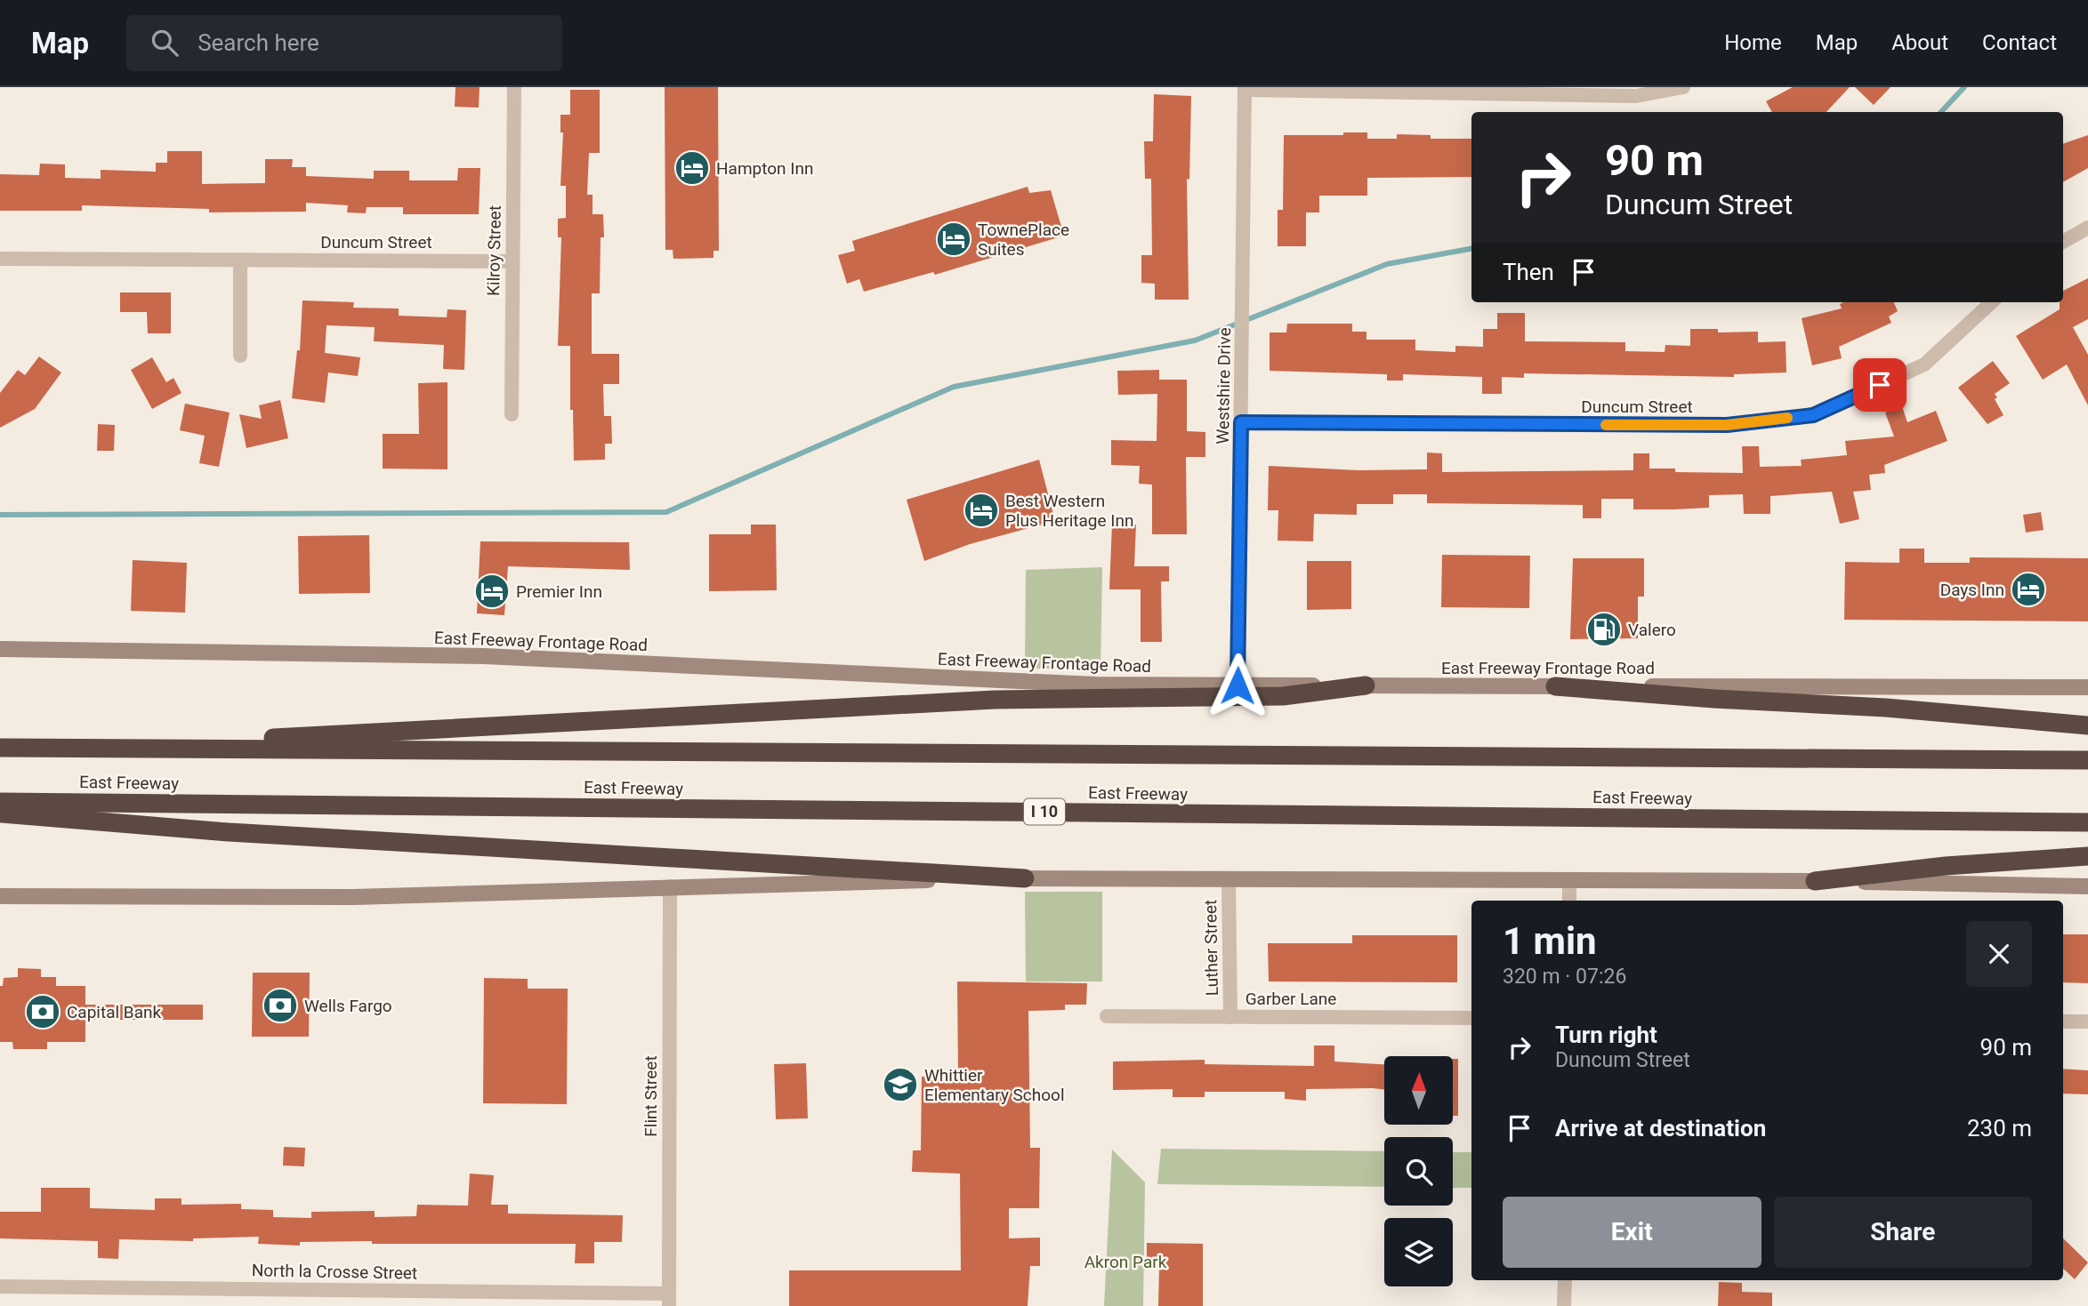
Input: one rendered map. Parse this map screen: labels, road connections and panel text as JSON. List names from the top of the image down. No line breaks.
{"streets":{"highway":["East Freeway","I 10"],"main road":["East Freeway Frontage Road"],"street":["Duncum Street","Kilroy Street","Westshire Drive","Luther Street","Garber Lane","Flint Street","North la Crosse Street"]},"crossings":[["Duncum Street","Kilroy Street"],["Duncum Street","Westshire Drive"],["Westshire Drive","East Freeway Frontage Road"],["Luther Street","Garber Lane"],["Flint Street","North la Crosse Street"]],"parks":["Akron Park"],"places":{"hotel":["Hampton Inn","TownePlace Suites","Best Western Plus Heritage Inn","Days Inn","Premier Inn"],"fuel station":["Valero"],"bank":["Wells Fargo","Capital Bank"],"school or university":["Whittier Elementary School"]},"north":"top","page":{"header":"Map","search":"Search here","nav":["Home","Map","About","Contact"],"turn":["90 m","Duncum Street"],"then":"Then","heading":["1 min","320 m · 07:26"],"list":[{"name":"Turn right","note":"Duncum Street","value":"90 m"},{"name":"Arrive at destination","value":"230 m"}],"buttons":["Exit","Share"]}}
